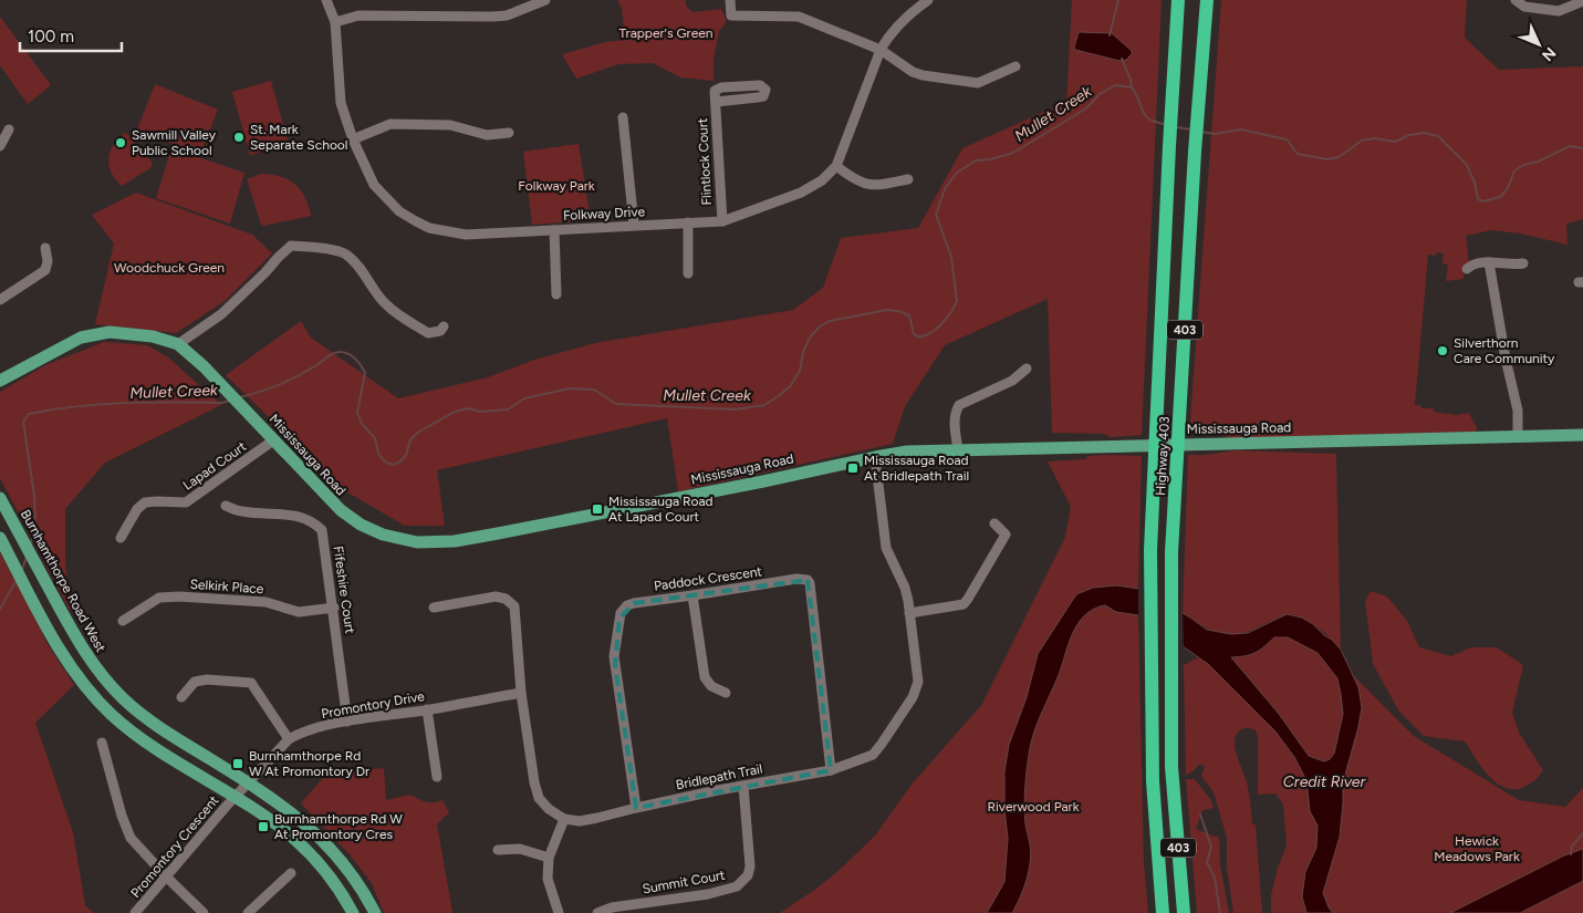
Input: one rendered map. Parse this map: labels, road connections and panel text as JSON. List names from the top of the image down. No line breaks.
{"streets":{"highway":["403","Highway 403"],"main road":["Mississauga Road","Burnhamthorpe Road West"],"street":["Flintlock Court","Folkway Drive","Lapad Court","Paddock Crescent","Selkirk Place","Fifeshire Court","Promontory Drive","Bridlepath Trail","Promontory Crescent","Summit Court"]},"crossings":[["Flintlock Court","Folkway Drive"],["Mississauga Road","Lapad Court"],["Mississauga Road","Bridlepath Trail"],["Paddock Crescent","Bridlepath Trail"],["Burnhamthorpe Road West","Promontory Drive"],["Burnhamthorpe Road West","Promontory Crescent"],["Selkirk Place","Fifeshire Court"],["Fifeshire Court","Promontory Drive"],["Promontory Drive","Promontory Crescent"],["Bridlepath Trail","Summit Court"]],"water":["Mullet Creek","Credit River"],"parks":["Trapper's Green","Folkway Park","Woodchuck Green","Riverwood Park","Hewick Meadows Park"],"places":{"other":["St. Mark Separate School","Sawmill Valley Public School","Silverthorn Care Community"],"transit":["Mississauga Road At Bridlepath Trail","Mississauga Road At Lapad Court","Burnhamthorpe Rd W At Promontory Dr","Burnhamthorpe Rd W At Promontory Cres"]},"scale_bar":"100 m","north":"bottom right"}
